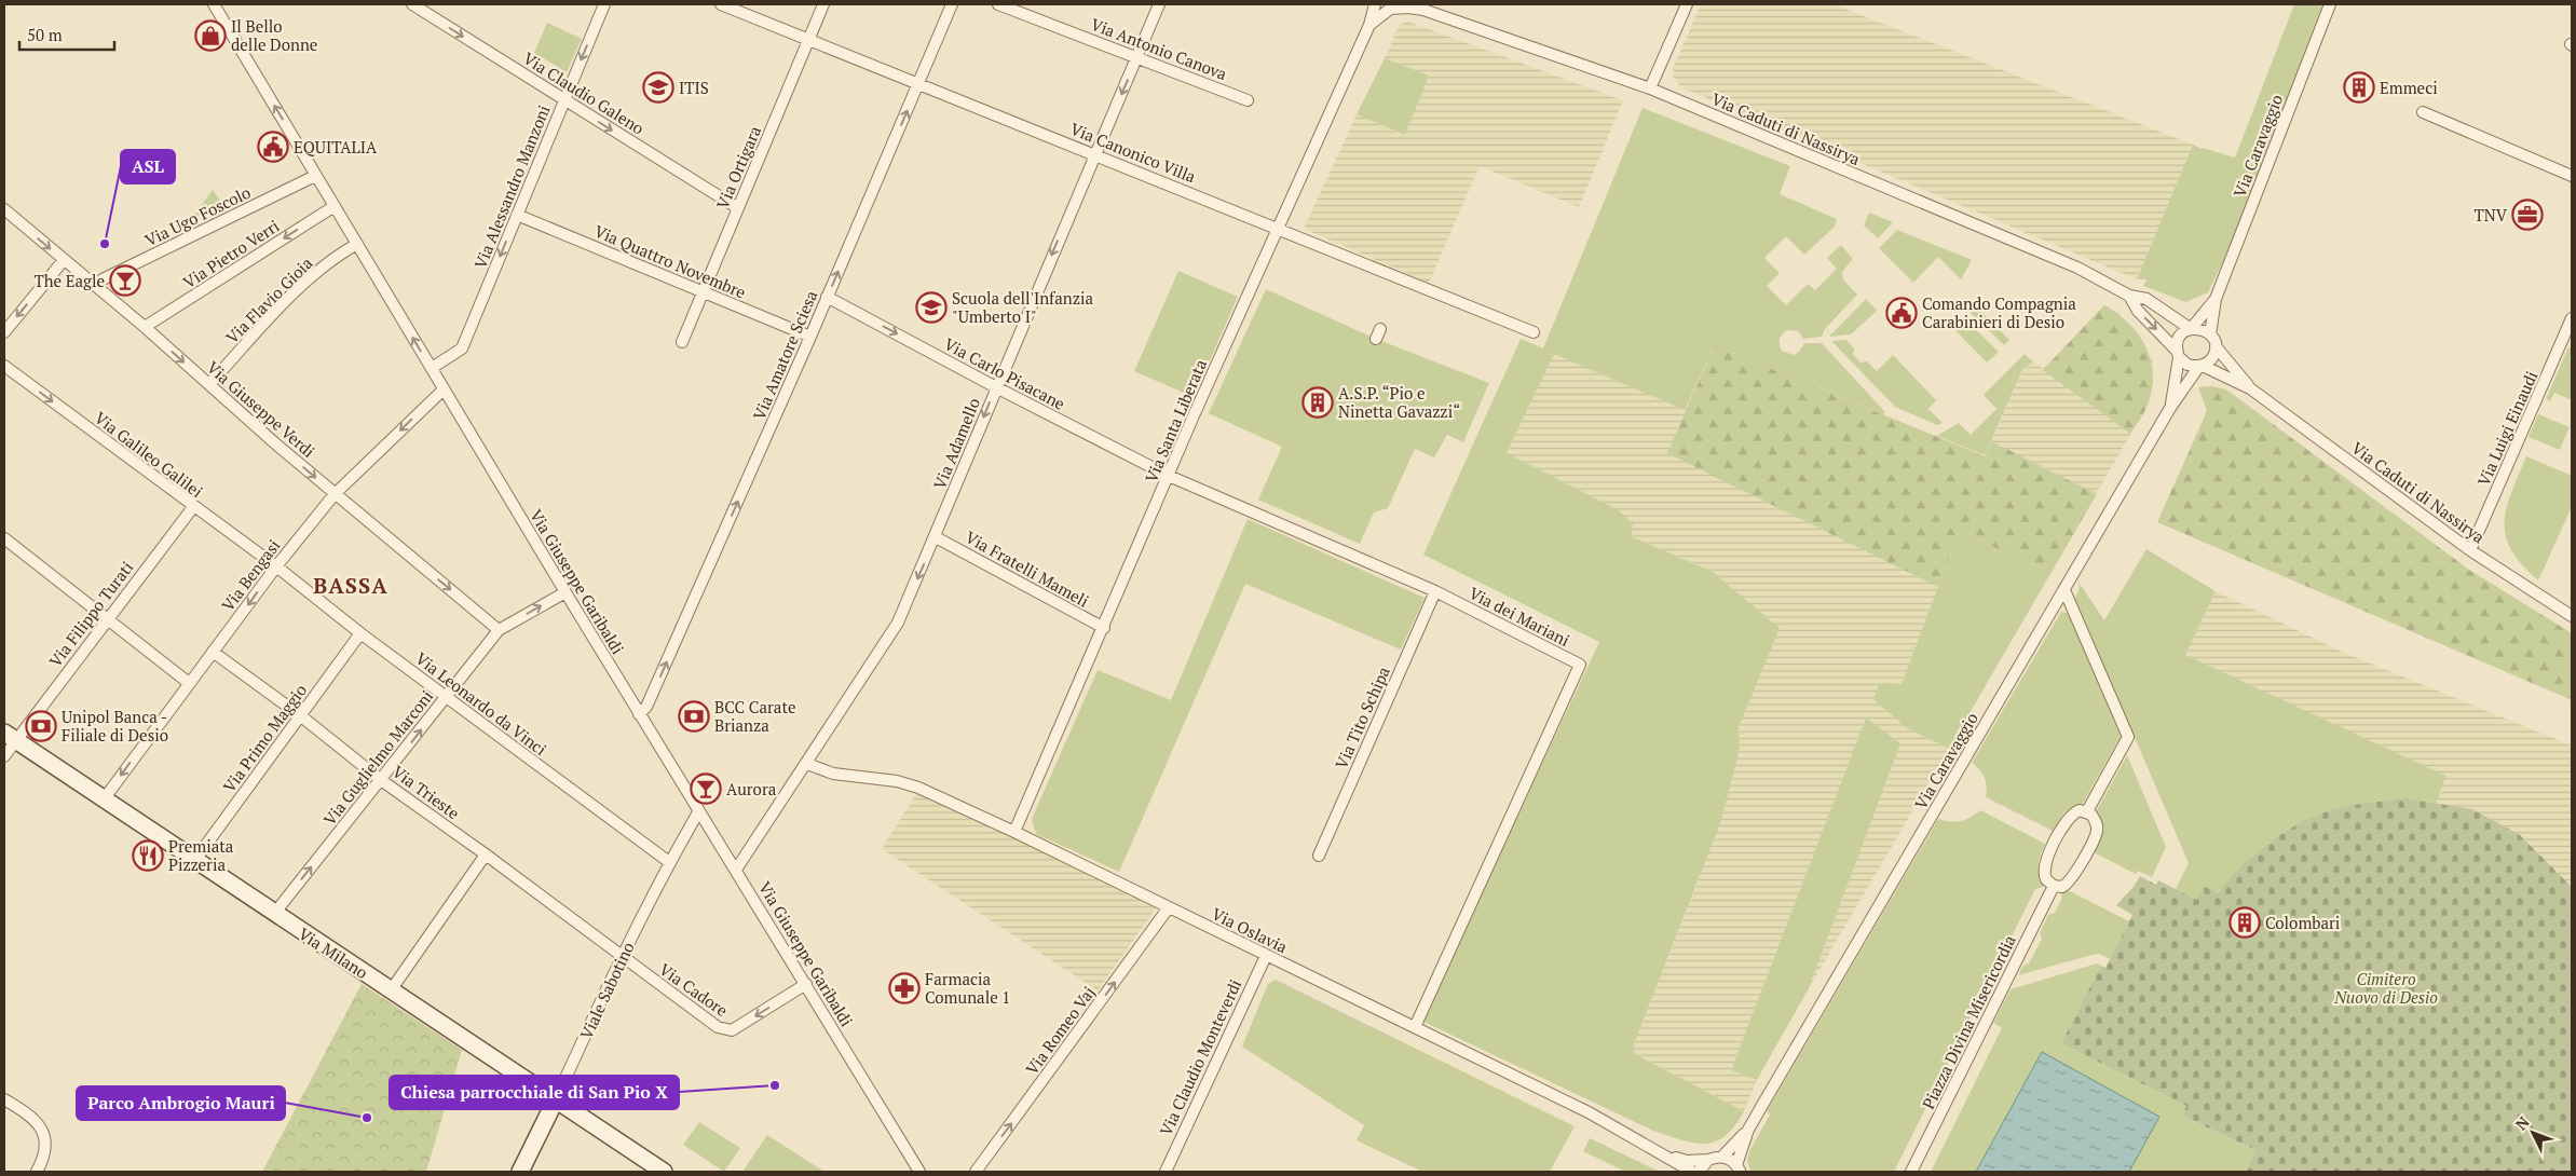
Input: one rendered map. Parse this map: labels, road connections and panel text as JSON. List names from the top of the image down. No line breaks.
{"streets":{"main road":["Via Milano","Viale Sabotino"],"street":["Via Antonio Canova","Via Claudio Galeno","Via Caduti di Nassirya","Via Caravaggio","Via Canonico Villa","Via Ortigara","Via Alessandro Manzoni","Via Ugo Foscolo","Via Pietro Verri","Via Quattro Novembre","Via Flavio Gioia","Via Amatore Sciesa","Via Carlo Pisacane","Via Giuseppe Verdi","Via Santa Liberata","Via Luigi Einaudi","Via Adamello","Via Galileo Galilei","Via Fratelli Mameli","Via Bengasi","Via Giuseppe Garibaldi","Via Filippo Turati","Via dei Mariani","Via Leonardo da Vinci","Via Tito Schipa","Via Primo Maggio","Via Guglielmo Marconi","Via Trieste","Via Oslavia","Via Cadore","Piazza Divina Misericordia","Via Romeo Vaj","Via Claudio Monteverdi"]},"crossings":[["Via Antonio Canova","Via Adamello"],["Via Claudio Galeno","Via Ortigara"],["Via Claudio Galeno","Via Alessandro Manzoni"],["Via Caduti di Nassirya","Via Caravaggio"],["Via Caduti di Nassirya","Via Santa Liberata"],["Via Caduti di Nassirya","Via Luigi Einaudi"],["Via Caravaggio","Via Oslavia"],["Via Canonico Villa","Via Ortigara"],["Via Canonico Villa","Via Amatore Sciesa"],["Via Canonico Villa","Via Santa Liberata"],["Via Canonico Villa","Via Adamello"],["Via Ortigara","Via Quattro Novembre"],["Via Alessandro Manzoni","Via Quattro Novembre"],["Via Alessandro Manzoni","Via Giuseppe Garibaldi"],["Via Ugo Foscolo","Via Giuseppe Verdi"],["Via Ugo Foscolo","Via Giuseppe Garibaldi"],["Via Pietro Verri","Via Giuseppe Verdi"],["Via Pietro Verri","Via Giuseppe Garibaldi"],["Via Quattro Novembre","Via Amatore Sciesa"],["Via Flavio Gioia","Via Giuseppe Verdi"],["Via Flavio Gioia","Via Giuseppe Garibaldi"],["Via Amatore Sciesa","Via Carlo Pisacane"],["Via Amatore Sciesa","Via Giuseppe Garibaldi"],["Via Carlo Pisacane","Via Santa Liberata"],["Via Carlo Pisacane","Via Adamello"],["Via Carlo Pisacane","Via dei Mariani"],["Via Giuseppe Verdi","Via Bengasi"],["Via Giuseppe Verdi","Via Guglielmo Marconi"],["Via Santa Liberata","Via Fratelli Mameli"],["Via Santa Liberata","Via dei Mariani"],["Via Santa Liberata","Via Oslavia"],["Via Adamello","Via Fratelli Mameli"],["Via Adamello","Via Giuseppe Garibaldi"],["Via Adamello","Via Oslavia"],["Via Galileo Galilei","Via Bengasi"],["Via Galileo Galilei","Via Filippo Turati"],["Via Galileo Galilei","Via Leonardo da Vinci"],["Via Bengasi","Via Giuseppe Garibaldi"],["Via Bengasi","Via Leonardo da Vinci"],["Via Bengasi","Via Trieste"],["Via Bengasi","Via Milano"],["Via Giuseppe Garibaldi","Via Guglielmo Marconi"],["Via Giuseppe Garibaldi","Via Cadore"],["Via Giuseppe Garibaldi","Viale Sabotino"],["Via Filippo Turati","Via Milano"],["Via dei Mariani","Via Tito Schipa"],["Via dei Mariani","Via Oslavia"],["Via Leonardo da Vinci","Via Primo Maggio"],["Via Leonardo da Vinci","Via Guglielmo Marconi"],["Via Leonardo da Vinci","Viale Sabotino"],["Via Primo Maggio","Via Trieste"],["Via Primo Maggio","Via Milano"],["Via Guglielmo Marconi","Via Trieste"],["Via Guglielmo Marconi","Via Milano"],["Via Trieste","Via Cadore"],["Via Trieste","Viale Sabotino"],["Via Oslavia","Via Romeo Vaj"],["Via Oslavia","Via Claudio Monteverdi"],["Via Milano","Viale Sabotino"],["Via Cadore","Viale Sabotino"]],"one_way":["Via Claudio Galeno","Via Alessandro Manzoni","Via Pietro Verri","Via Amatore Sciesa","Via Carlo Pisacane","Via Giuseppe Verdi","Via Adamello","Via Galileo Galilei","Via Bengasi","Via Guglielmo Marconi","Via Cadore","Via Romeo Vaj"],"districts":["BASSA"],"parks":["Cimitero Nuovo di Desio"],"places":{"shop":["Il Bello delle Donne"],"school or university":["ITIS","Scuola dell'Infanzia \"Umberto I\""],"building":["Emmeci","A.S.P. “Pio e Ninetta Gavazzi“","Colombari"],"public building":["EQUITALIA","Comando Compagnia Carabinieri di Desio"],"office":["TNV"],"other":["ASL","Chiesa parrocchiale di San Pio X","Parco Ambrogio Mauri"],"bar":["The Eagle","Aurora"],"bank":["BCC Carate Brianza","Unipol Banca - Filiale di Desio"],"restaurant":["Premiata Pizzeria"],"pharmacy":["Farmacia Comunale 1"]},"scale_bar":"50 m","north":"top left"}
